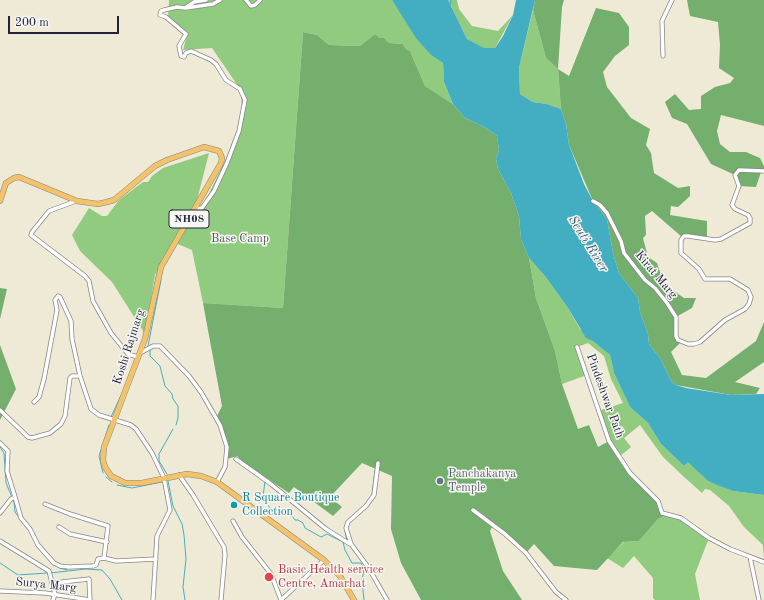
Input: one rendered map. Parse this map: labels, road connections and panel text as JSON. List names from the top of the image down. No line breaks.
{"streets":{"main road":["NH08","Koshi Rajmarg"],"street":["Kirat Marg","Pindeshwar Path","Surya Marg"]},"water":["Seuti River"],"parks":["Base Camp"],"places":["Panchakanya Temple","R Square Boutique Collection","Basic Health service Centre, Amarhat"],"scale_bar":"200 m"}
